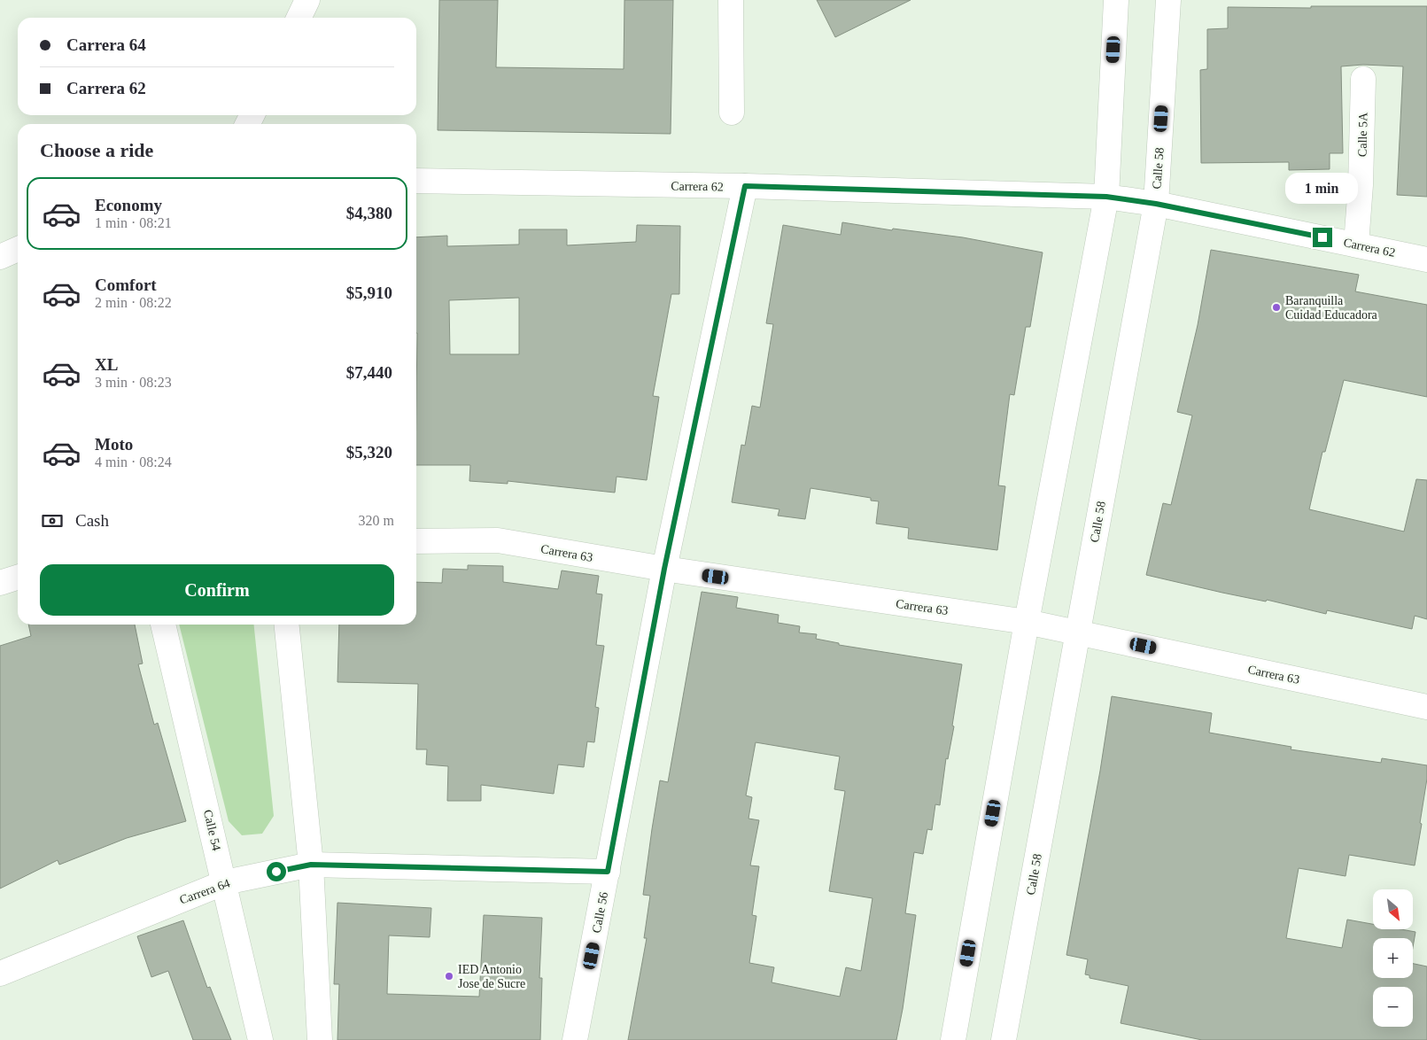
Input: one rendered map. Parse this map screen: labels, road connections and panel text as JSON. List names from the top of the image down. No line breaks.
{"streets":{"street":["Calle 5A","Calle 58","Carrera 62","Carrera 63","Calle 54","Carrera 64","Calle 56"]},"crossings":[["Calle 5A","Carrera 62"],["Calle 58","Carrera 62"],["Calle 58","Carrera 63"],["Carrera 62","Calle 56"],["Carrera 63","Calle 56"],["Calle 54","Carrera 64"],["Carrera 64","Calle 56"]],"places":["Baranquilla Cuidad Educadora","IED Antonio Jose de Sucre"],"north":"bottom right","page":{"banner":["Carrera 64","Carrera 62"],"heading":"Choose a ride","bubble":"1 min","list":[{"name":"Economy","note":"1 min · 08:21","value":"$4,380"},{"name":"Comfort","note":"2 min · 08:22","value":"$5,910"},{"name":"XL","note":"3 min · 08:23","value":"$7,440"},{"name":"Moto","note":"4 min · 08:24","value":"$5,320"}],"pay":["Cash","320 m"],"buttons":"Confirm","map_buttons":["+","−"]}}
